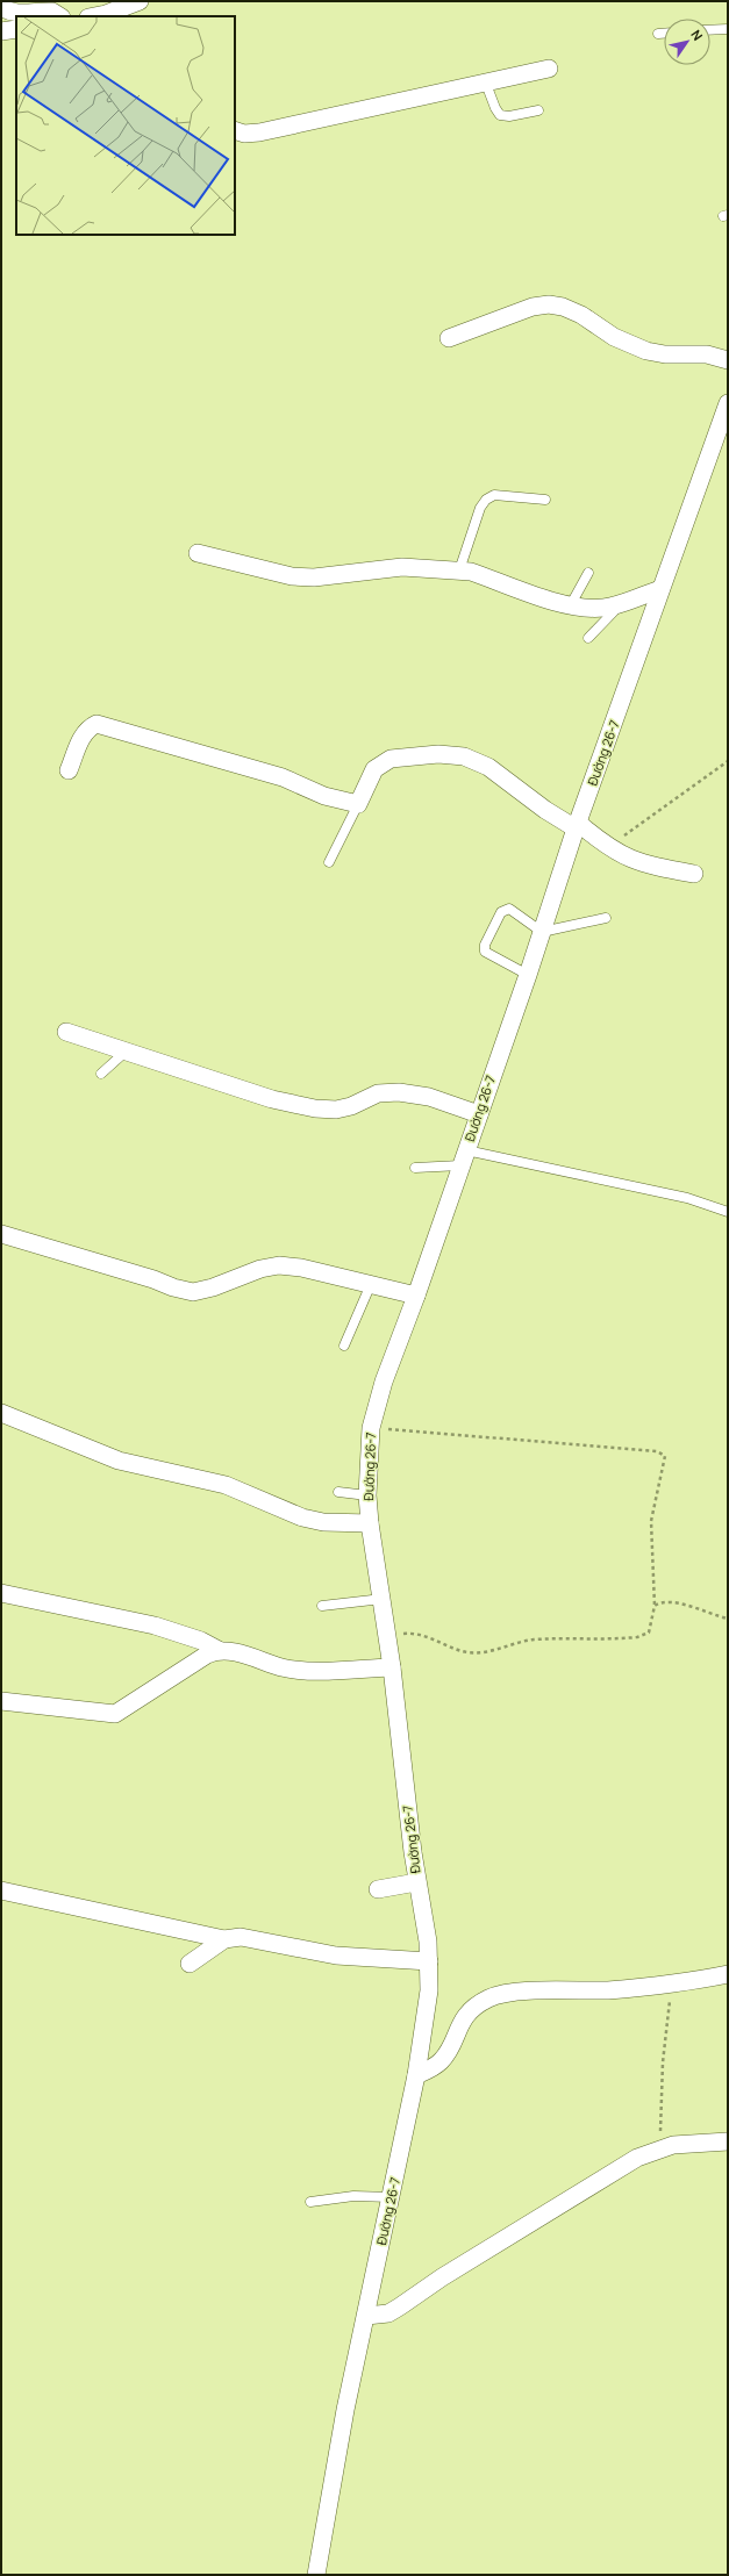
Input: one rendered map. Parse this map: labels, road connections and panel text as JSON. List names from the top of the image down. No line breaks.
{"streets":{"street":["Đường 26-7"]},"north":"top right"}
